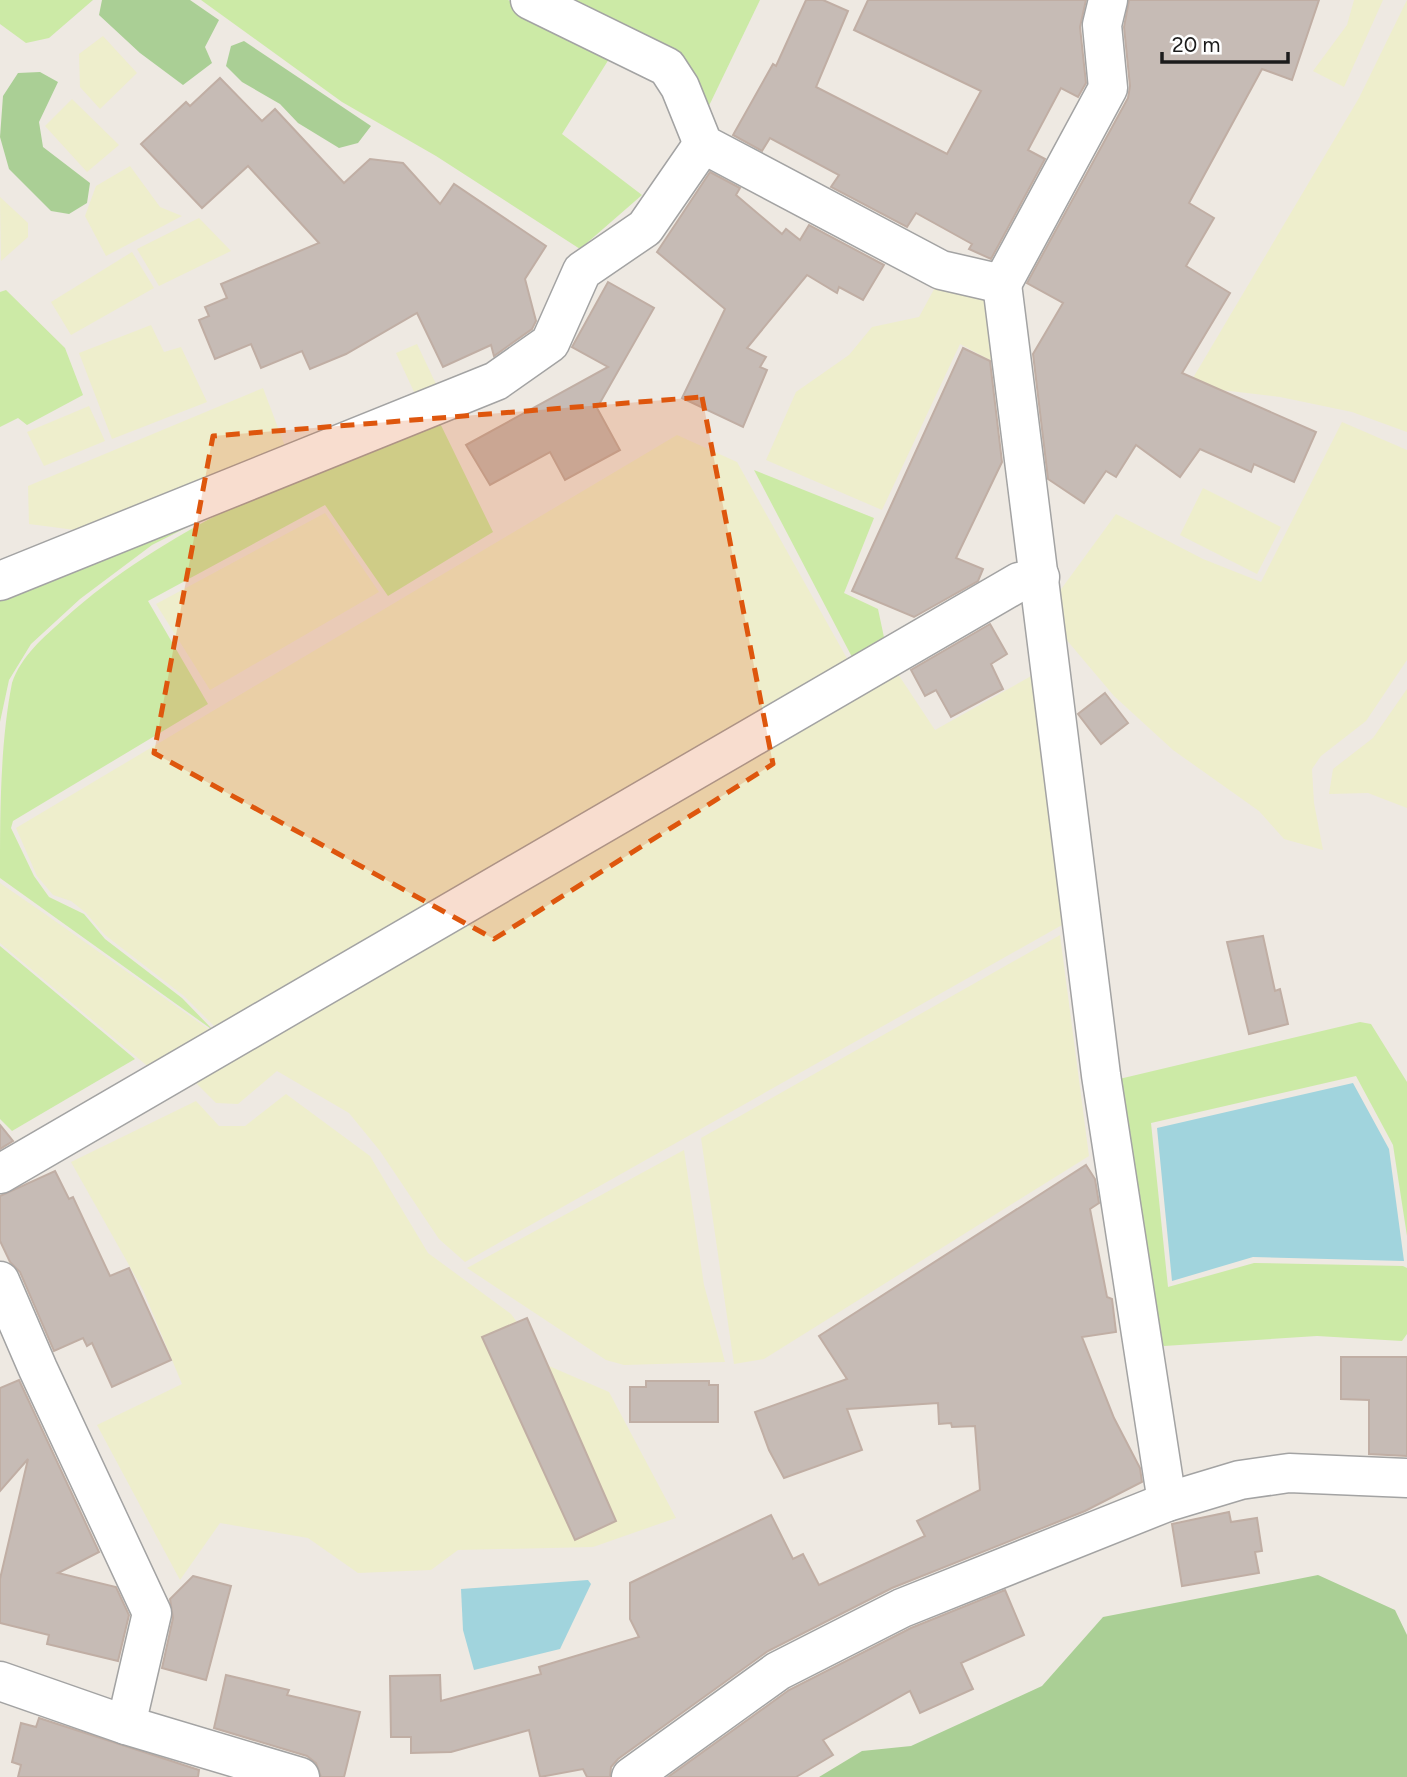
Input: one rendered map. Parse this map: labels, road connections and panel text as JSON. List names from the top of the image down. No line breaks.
{"scale_bar":"20 m"}
